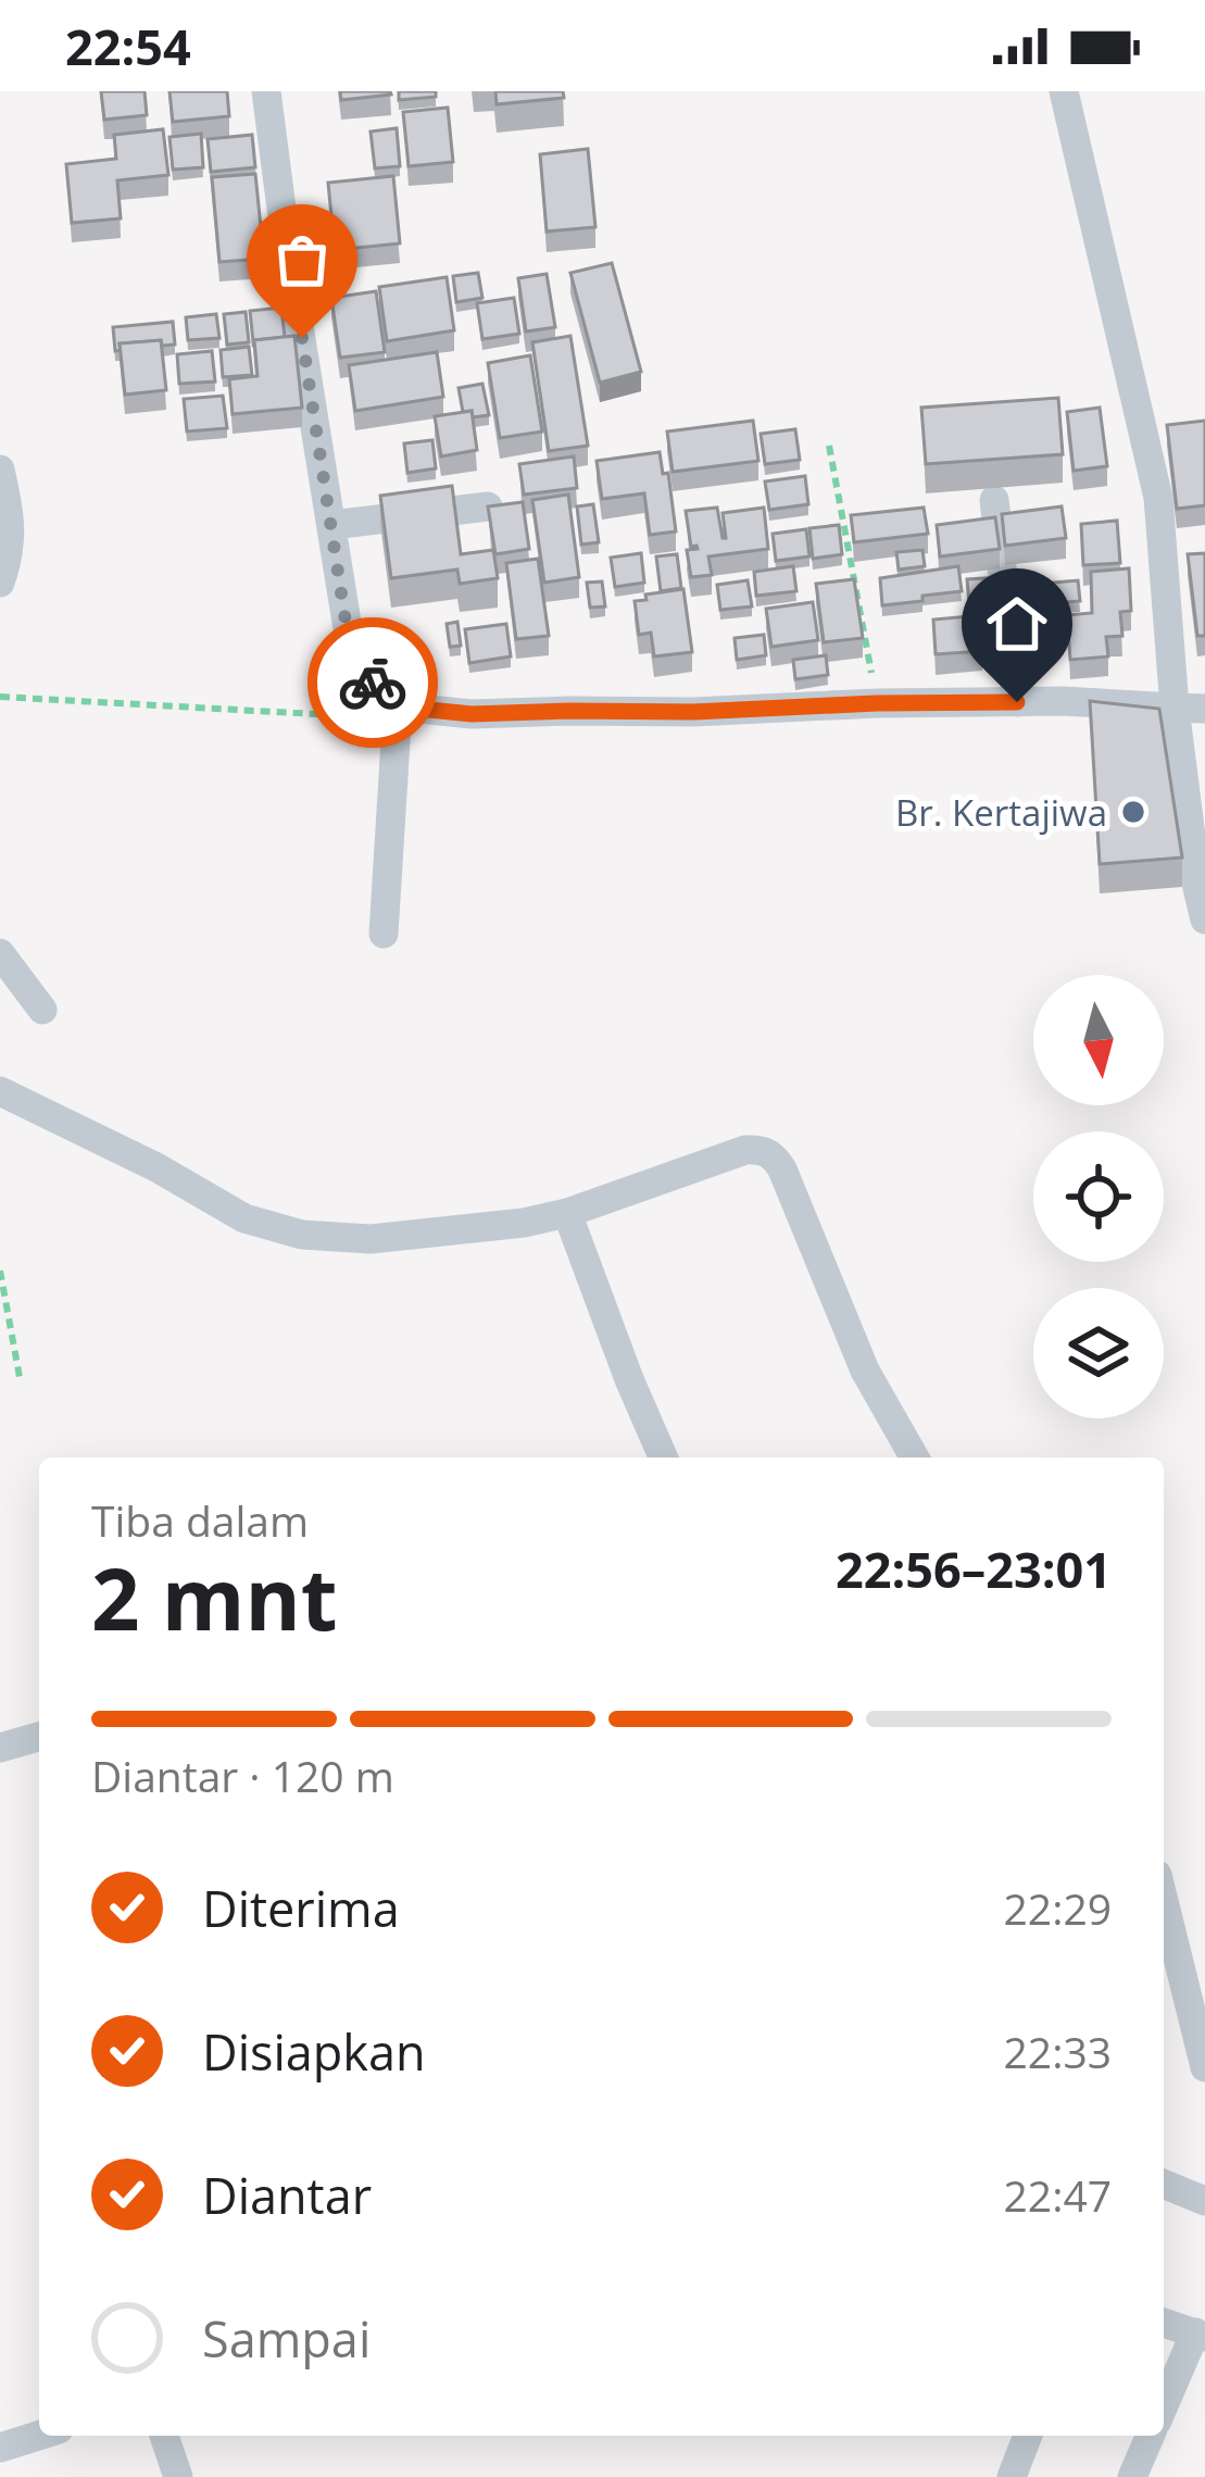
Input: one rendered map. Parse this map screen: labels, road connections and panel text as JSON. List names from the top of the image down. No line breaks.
{"places":["Br. Kertajiwa"],"north":"bottom","page":{"status":"22:54","heading":["2 mnt","Tiba dalam","22:56–23:01"],"bar":"Diantar · 120 m","list":[["Diterima","22:29"],["Disiapkan","22:33"],["Diantar","22:47"],"Sampai"]}}
